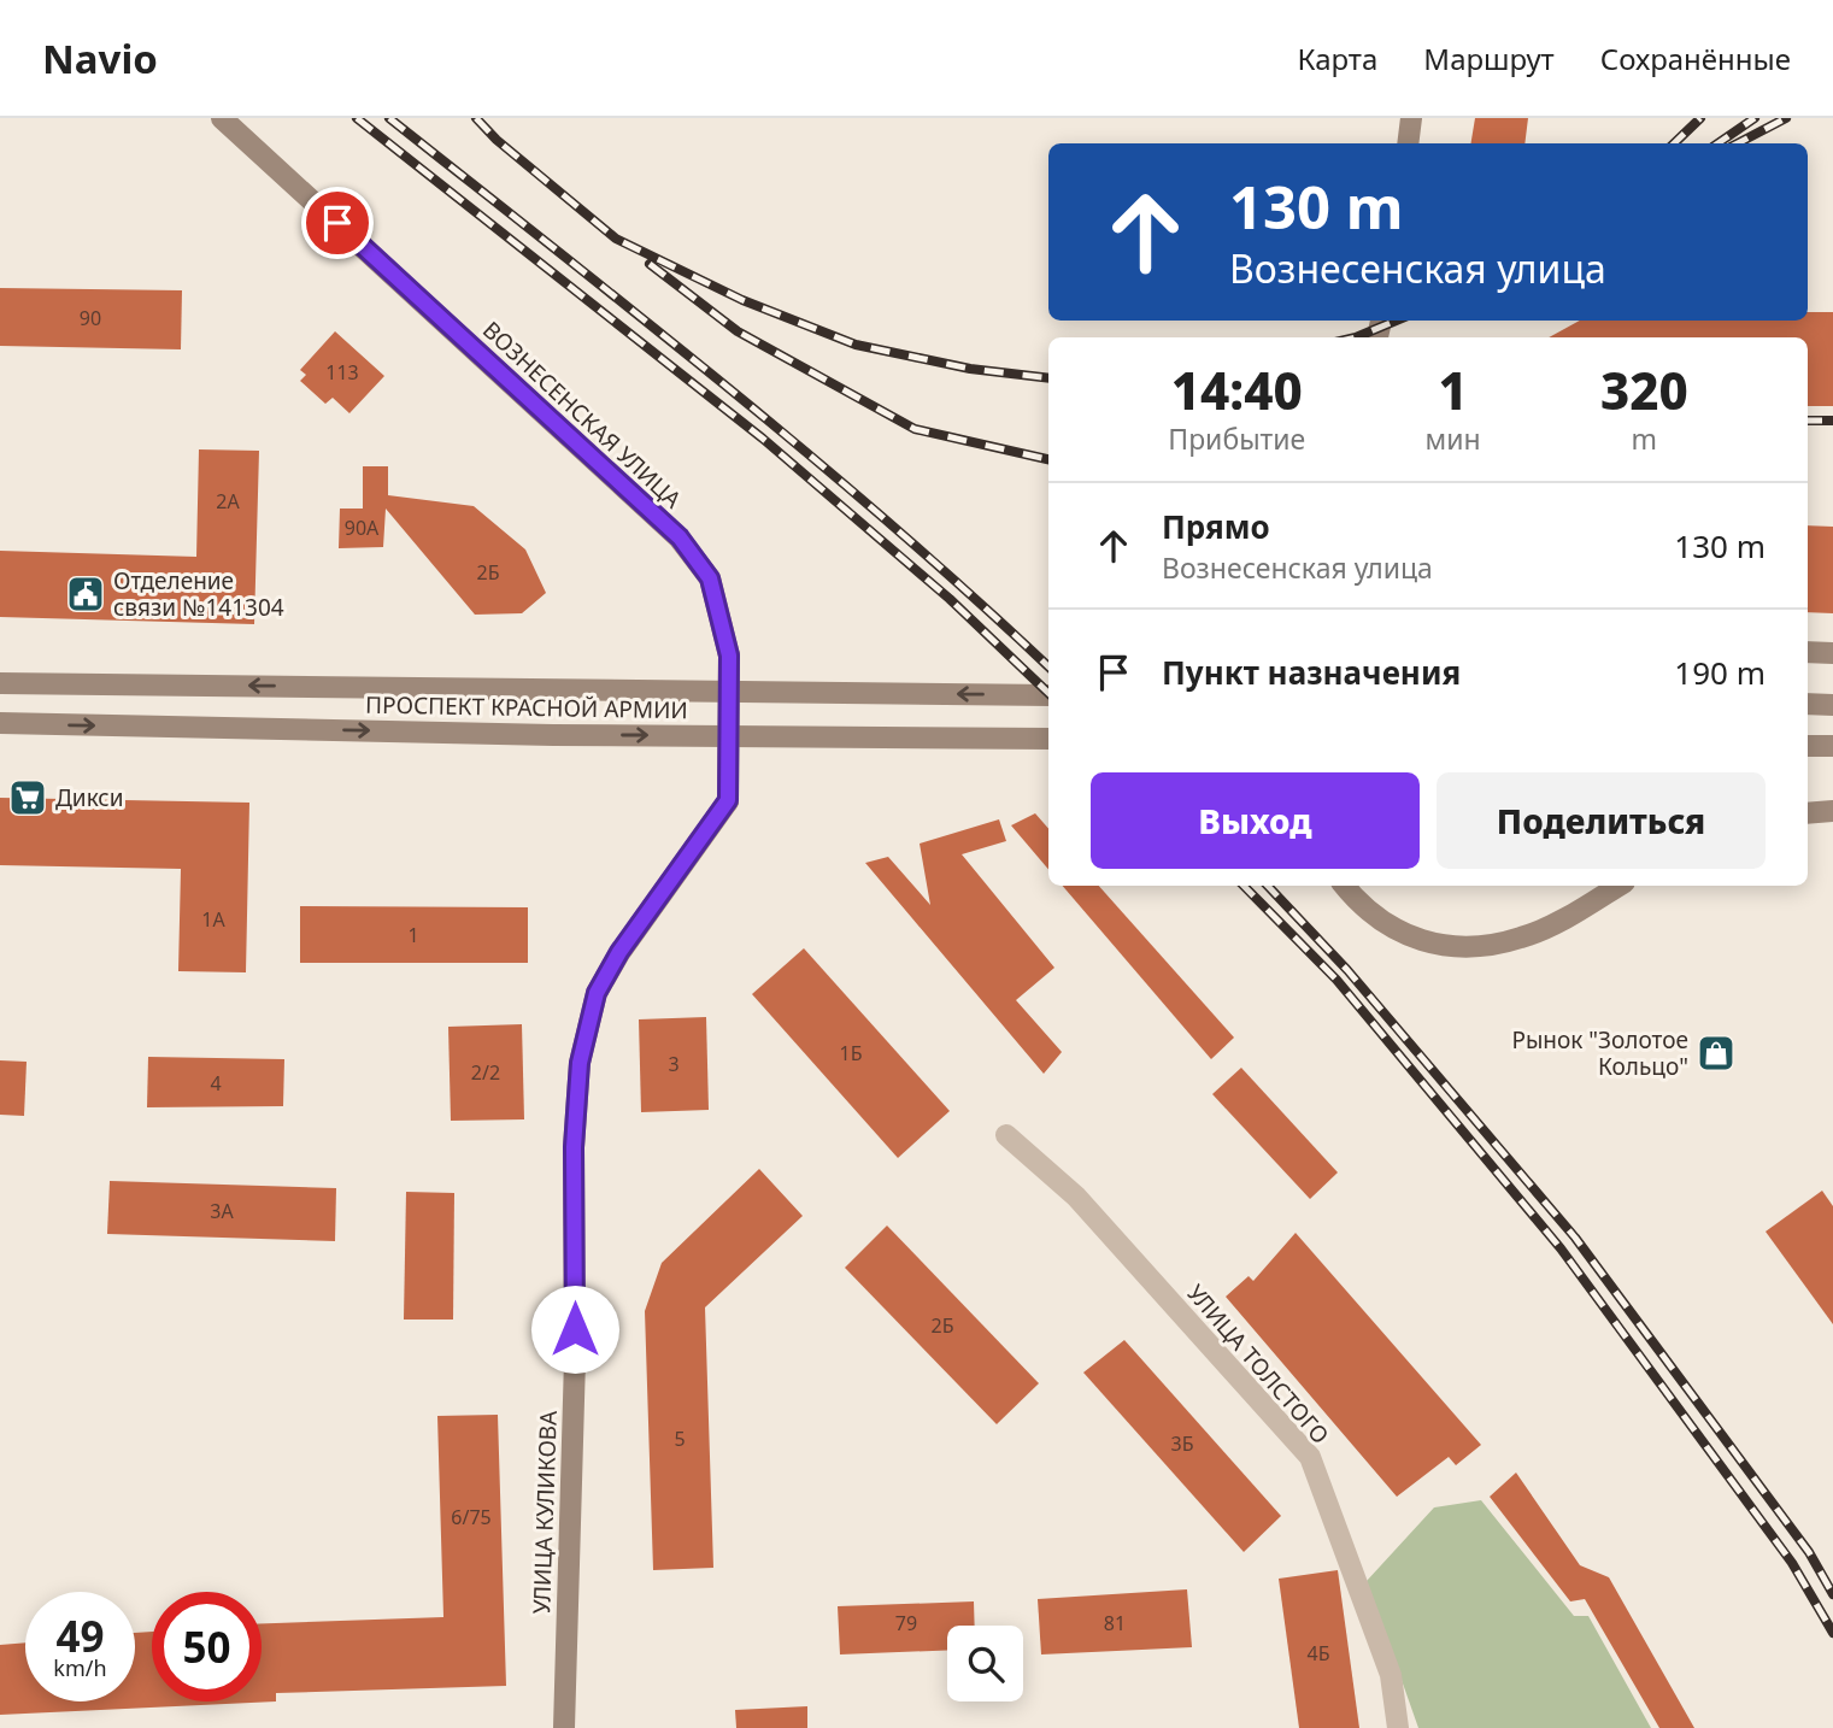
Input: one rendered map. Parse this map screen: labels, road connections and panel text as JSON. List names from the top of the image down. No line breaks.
{"streets":{"main road":["ВОЗНЕСЕНСКАЯ УЛИЦА","ПРОСПЕКТ КРАСНОЙ АРМИИ","УЛИЦА КУЛИКОВА"],"street":["УЛИЦА ТОЛСТОГО"]},"crossings":[["ВОЗНЕСЕНСКАЯ УЛИЦА","УЛИЦА КУЛИКОВА"]],"places":{"public building":["Отделение связи №141304"],"supermarket":["Дикси"],"shop":["Рынок \"Золотое Кольцо\""]},"house_numbers":["90","113","2А","90А","2Б","1А","1","1Б","3","2/2","4","3А","2Б","5","3Б","6/75","79","81","4Б"],"page":{"header":"Navio","nav":["Карта","Маршрут","Сохранённые"],"turn":["130 m","Вознесенская улица"],"eta":["14:40","Прибытие","1","мин","320","m"],"list":[{"name":"Прямо","note":"Вознесенская улица","value":"130 m"},{"name":"Пункт назначения","value":"190 m"}],"buttons":["Выход","Поделиться"],"speed":"49 km/h","limit":"50"}}
